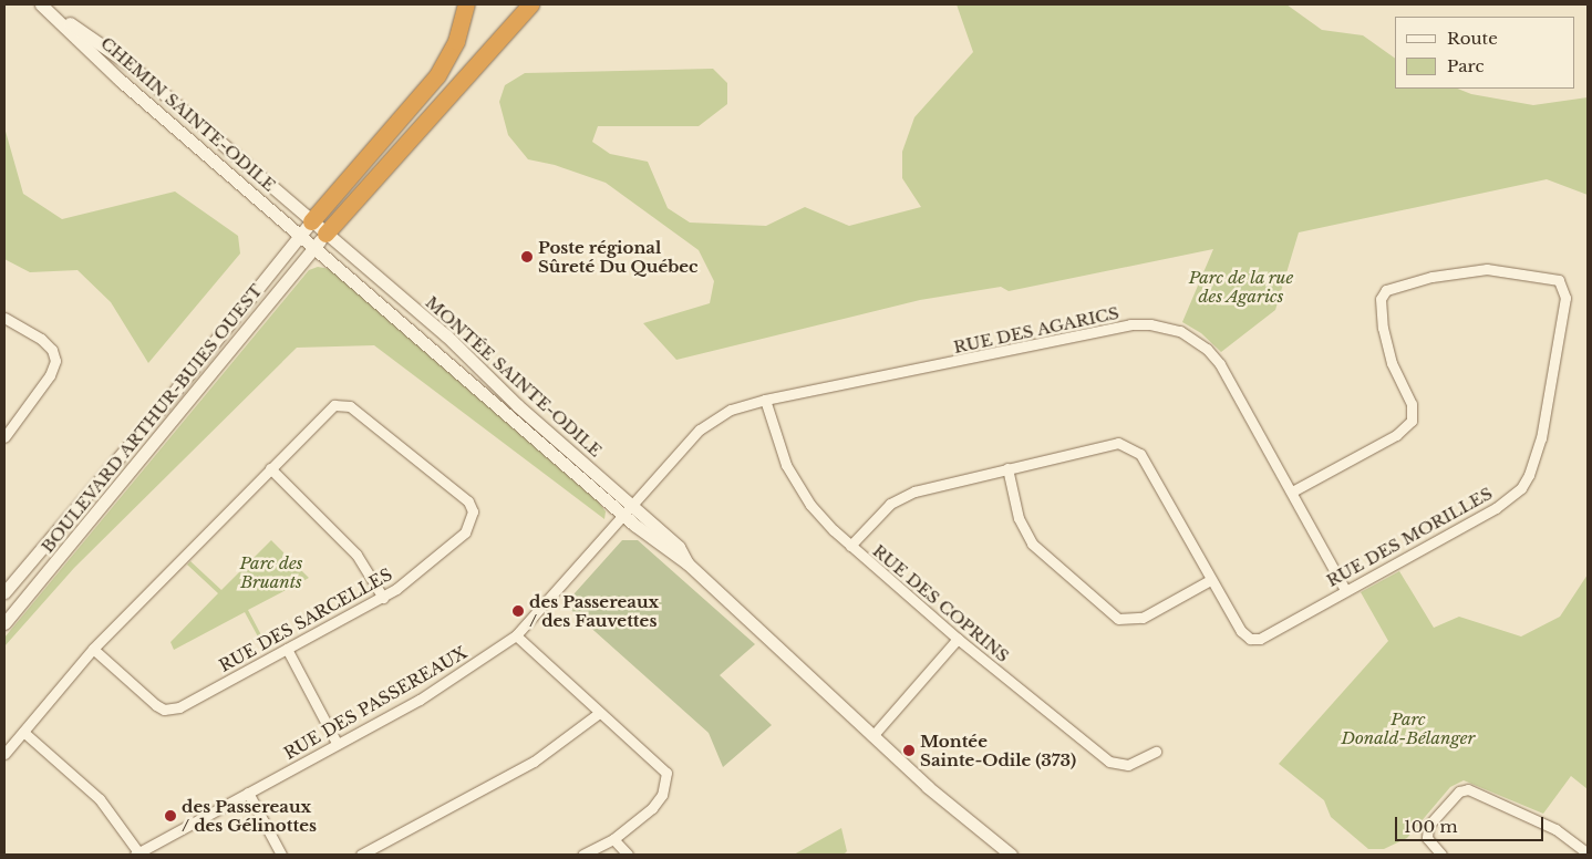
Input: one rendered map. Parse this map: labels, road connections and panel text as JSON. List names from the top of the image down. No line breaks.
{"streets":{"main road":["CHEMIN SAINTE-ODILE","MONTÉE SAINTE-ODILE","BOULEVARD ARTHUR-BUIES OUEST"],"street":["RUE DES AGARICS","RUE DES MORILLES","RUE DES COPRINS","RUE DES SARCELLES","RUE DES PASSEREAUX"]},"crossings":[["CHEMIN SAINTE-ODILE","MONTÉE SAINTE-ODILE"],["CHEMIN SAINTE-ODILE","BOULEVARD ARTHUR-BUIES OUEST"],["RUE DES AGARICS","MONTÉE SAINTE-ODILE"],["RUE DES AGARICS","RUE DES MORILLES"],["RUE DES AGARICS","RUE DES COPRINS"],["RUE DES AGARICS","RUE DES PASSEREAUX"],["MONTÉE SAINTE-ODILE","BOULEVARD ARTHUR-BUIES OUEST"],["MONTÉE SAINTE-ODILE","RUE DES PASSEREAUX"],["RUE DES MORILLES","RUE DES COPRINS"]],"parks":["Parc de la rue des Agarics","Parc des Bruants","Parc Donald-Bélanger"],"places":["Poste régional Sûreté Du Québec","des Passereaux / des Fauvettes","Montée Sainte-Odile (373)","des Passereaux / des Gélinottes"],"legend":["Route","Parc"],"scale_bar":"100 m"}
